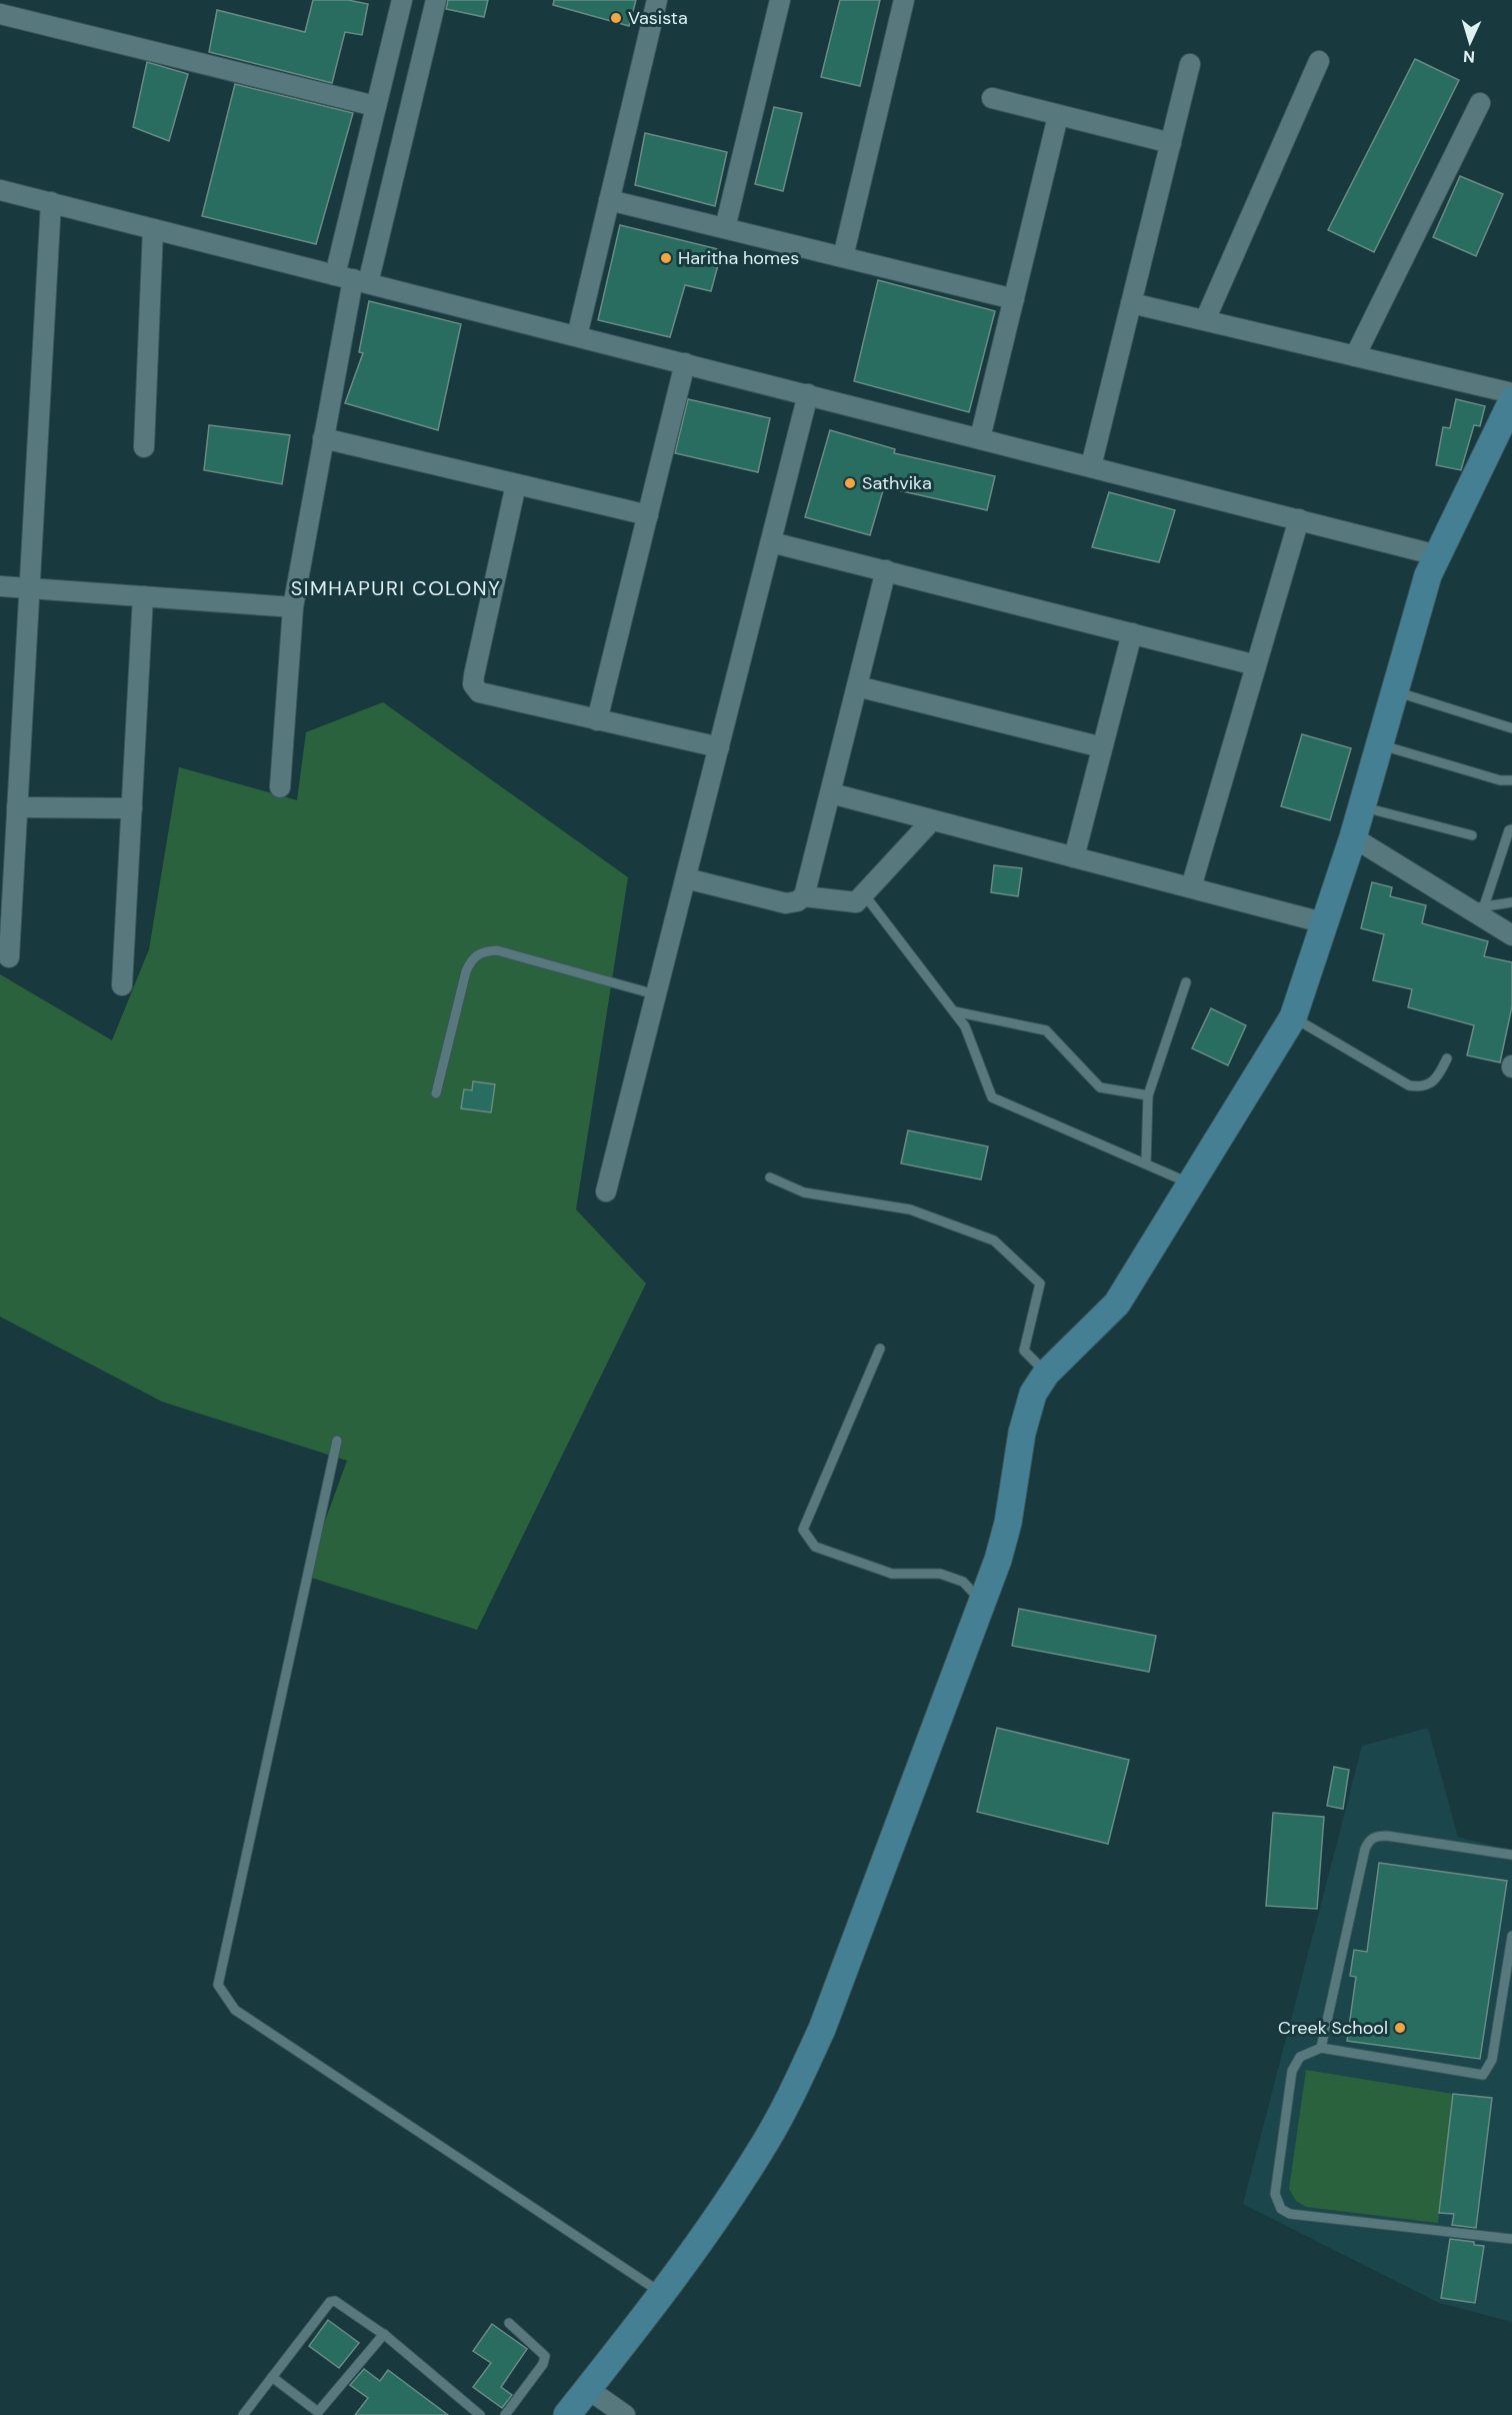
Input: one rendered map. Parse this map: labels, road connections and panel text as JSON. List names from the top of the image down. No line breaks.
{"districts":["SIMHAPURI COLONY"],"places":["Vasista","Haritha homes","Sathvika","Creek School"],"north":"bottom"}
